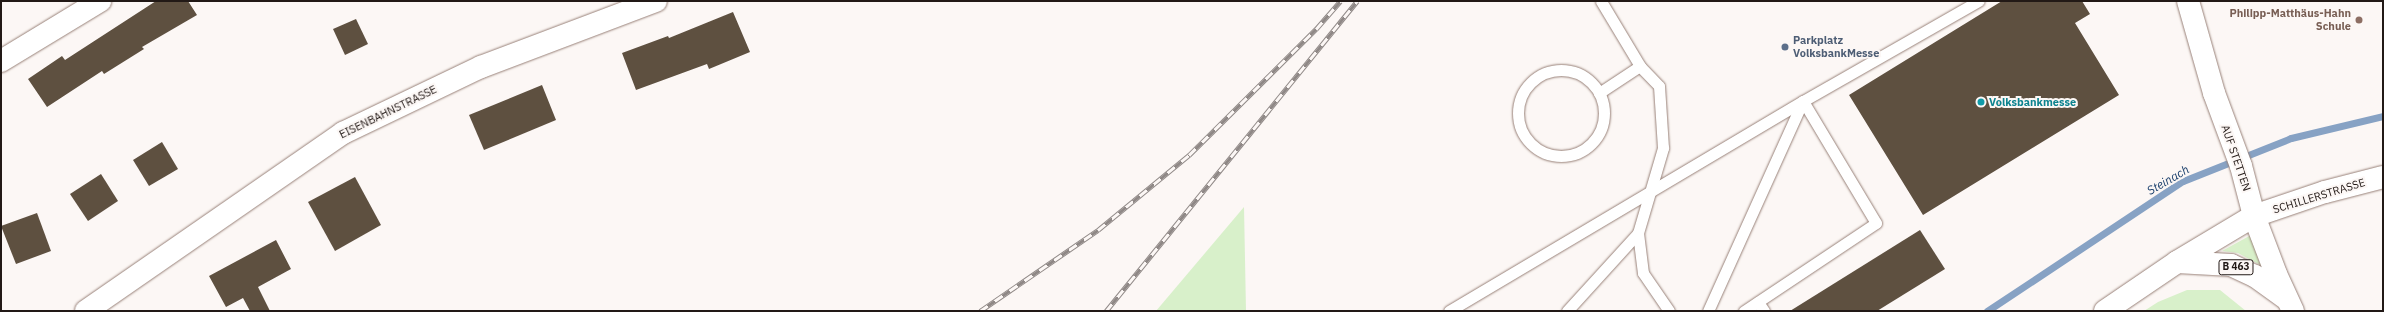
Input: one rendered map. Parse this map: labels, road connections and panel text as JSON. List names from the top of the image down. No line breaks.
{"streets":{"street":["EISENBAHNSTRASSE","AUF STETTEN","SCHILLERSTRASSE","B 463"]},"crossings":[["AUF STETTEN","SCHILLERSTRASSE"],["AUF STETTEN","B 463"],["SCHILLERSTRASSE","B 463"]],"water":["Steinach"],"places":["Philipp-Matthäus-Hahn Schule","Parkplatz VolksbankMesse","Volksbankmesse"]}
